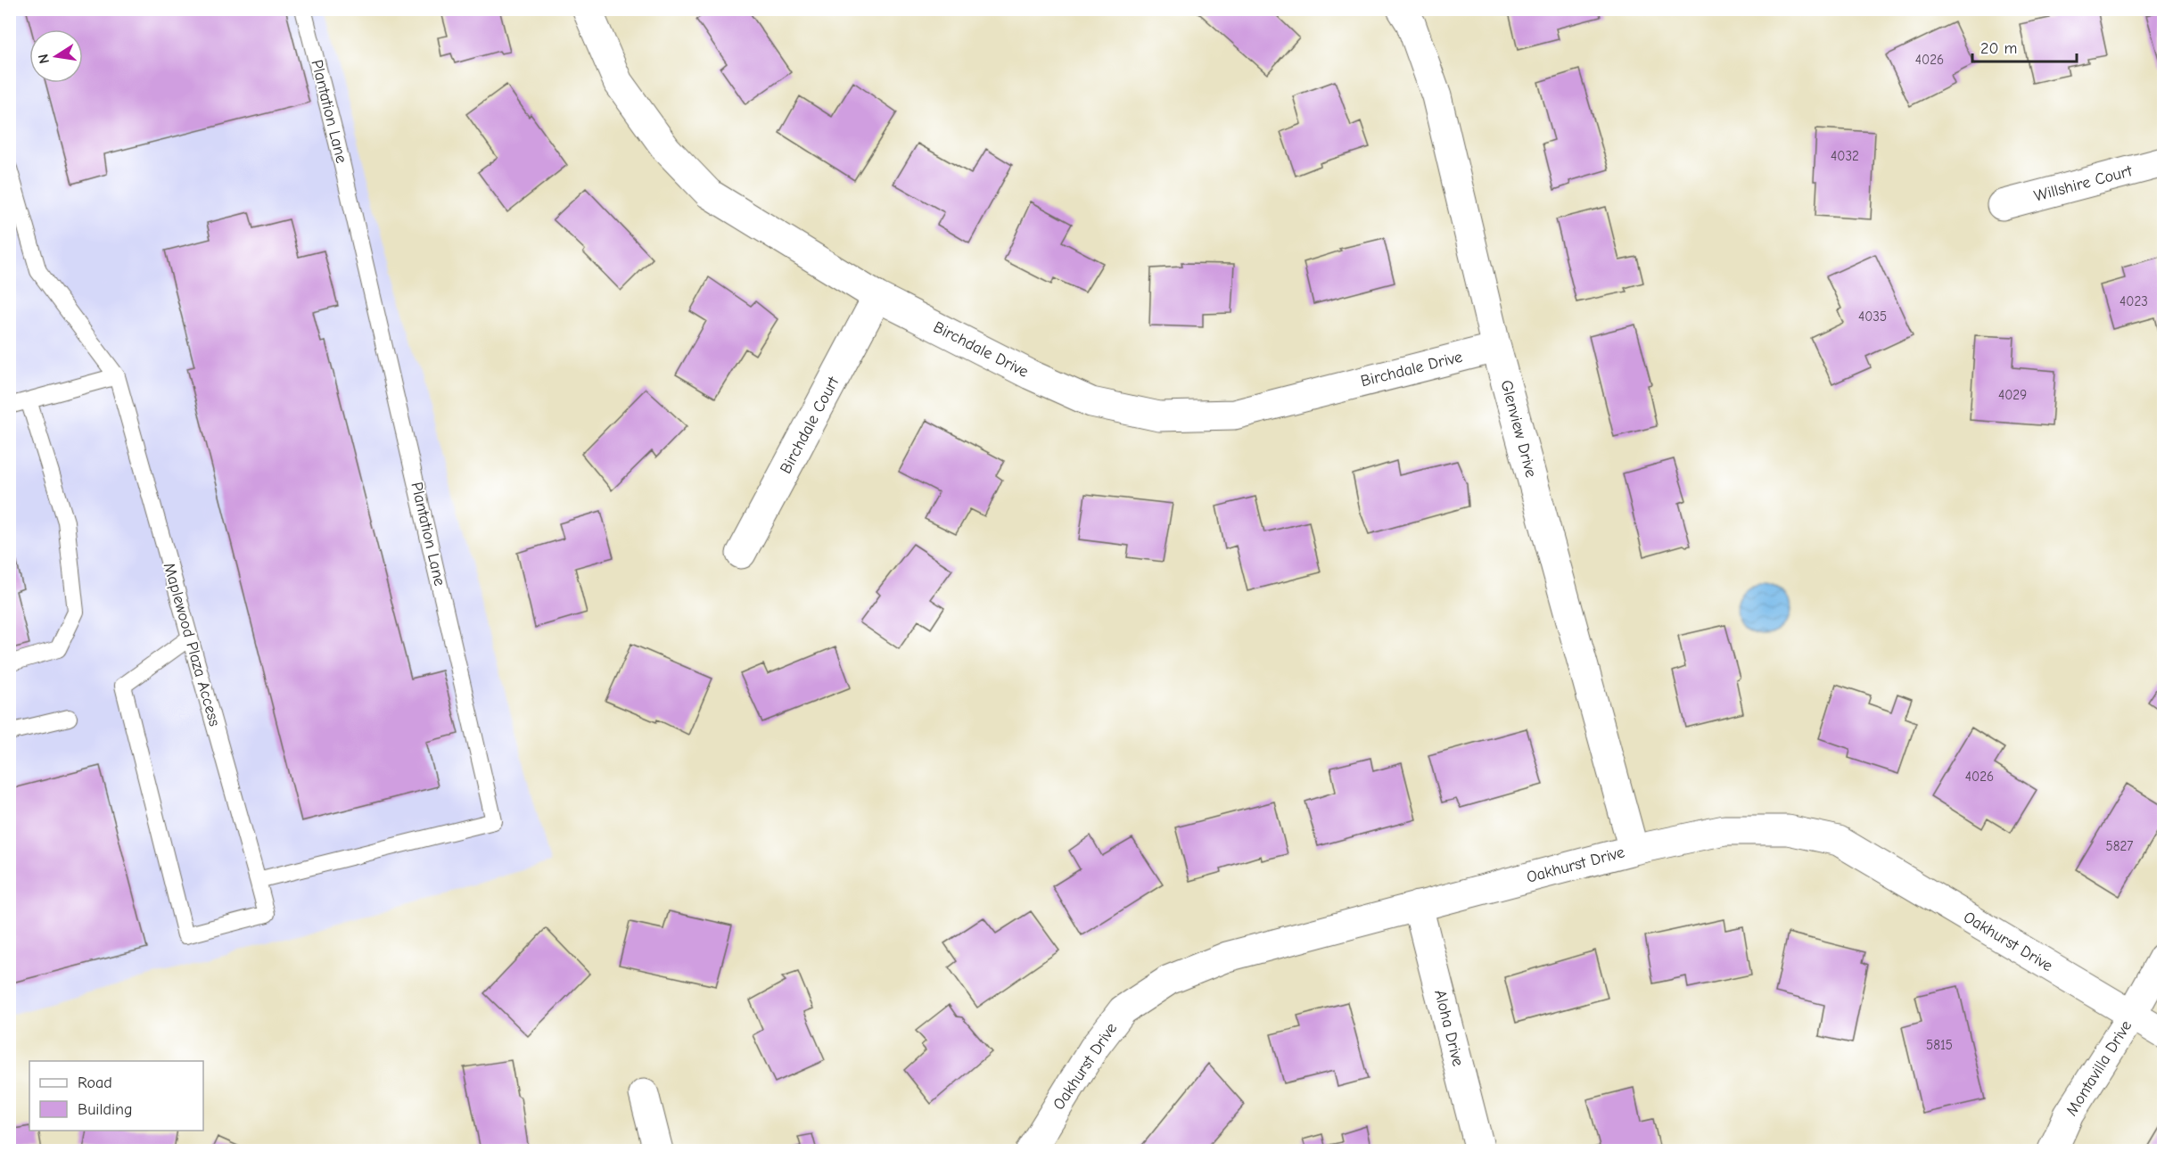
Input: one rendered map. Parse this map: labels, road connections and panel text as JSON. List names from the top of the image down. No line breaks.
{"streets":{"street":["Willshire Court","Birchdale Drive","Birchdale Court","Glenview Drive","Oakhurst Drive","Aloha Drive","Montavilla Drive"],"lane":["Plantation Lane","Maplewood Plaza Access"]},"crossings":[["Plantation Lane","Maplewood Plaza Access"],["Birchdale Drive","Birchdale Court"],["Birchdale Drive","Glenview Drive"],["Glenview Drive","Oakhurst Drive"],["Oakhurst Drive","Aloha Drive"],["Oakhurst Drive","Montavilla Drive"]],"house_numbers":["4026","4032","4023","4035","4029","4026","5827","5815"],"legend":["Road","Building"],"scale_bar":"20 m","north":"left"}
